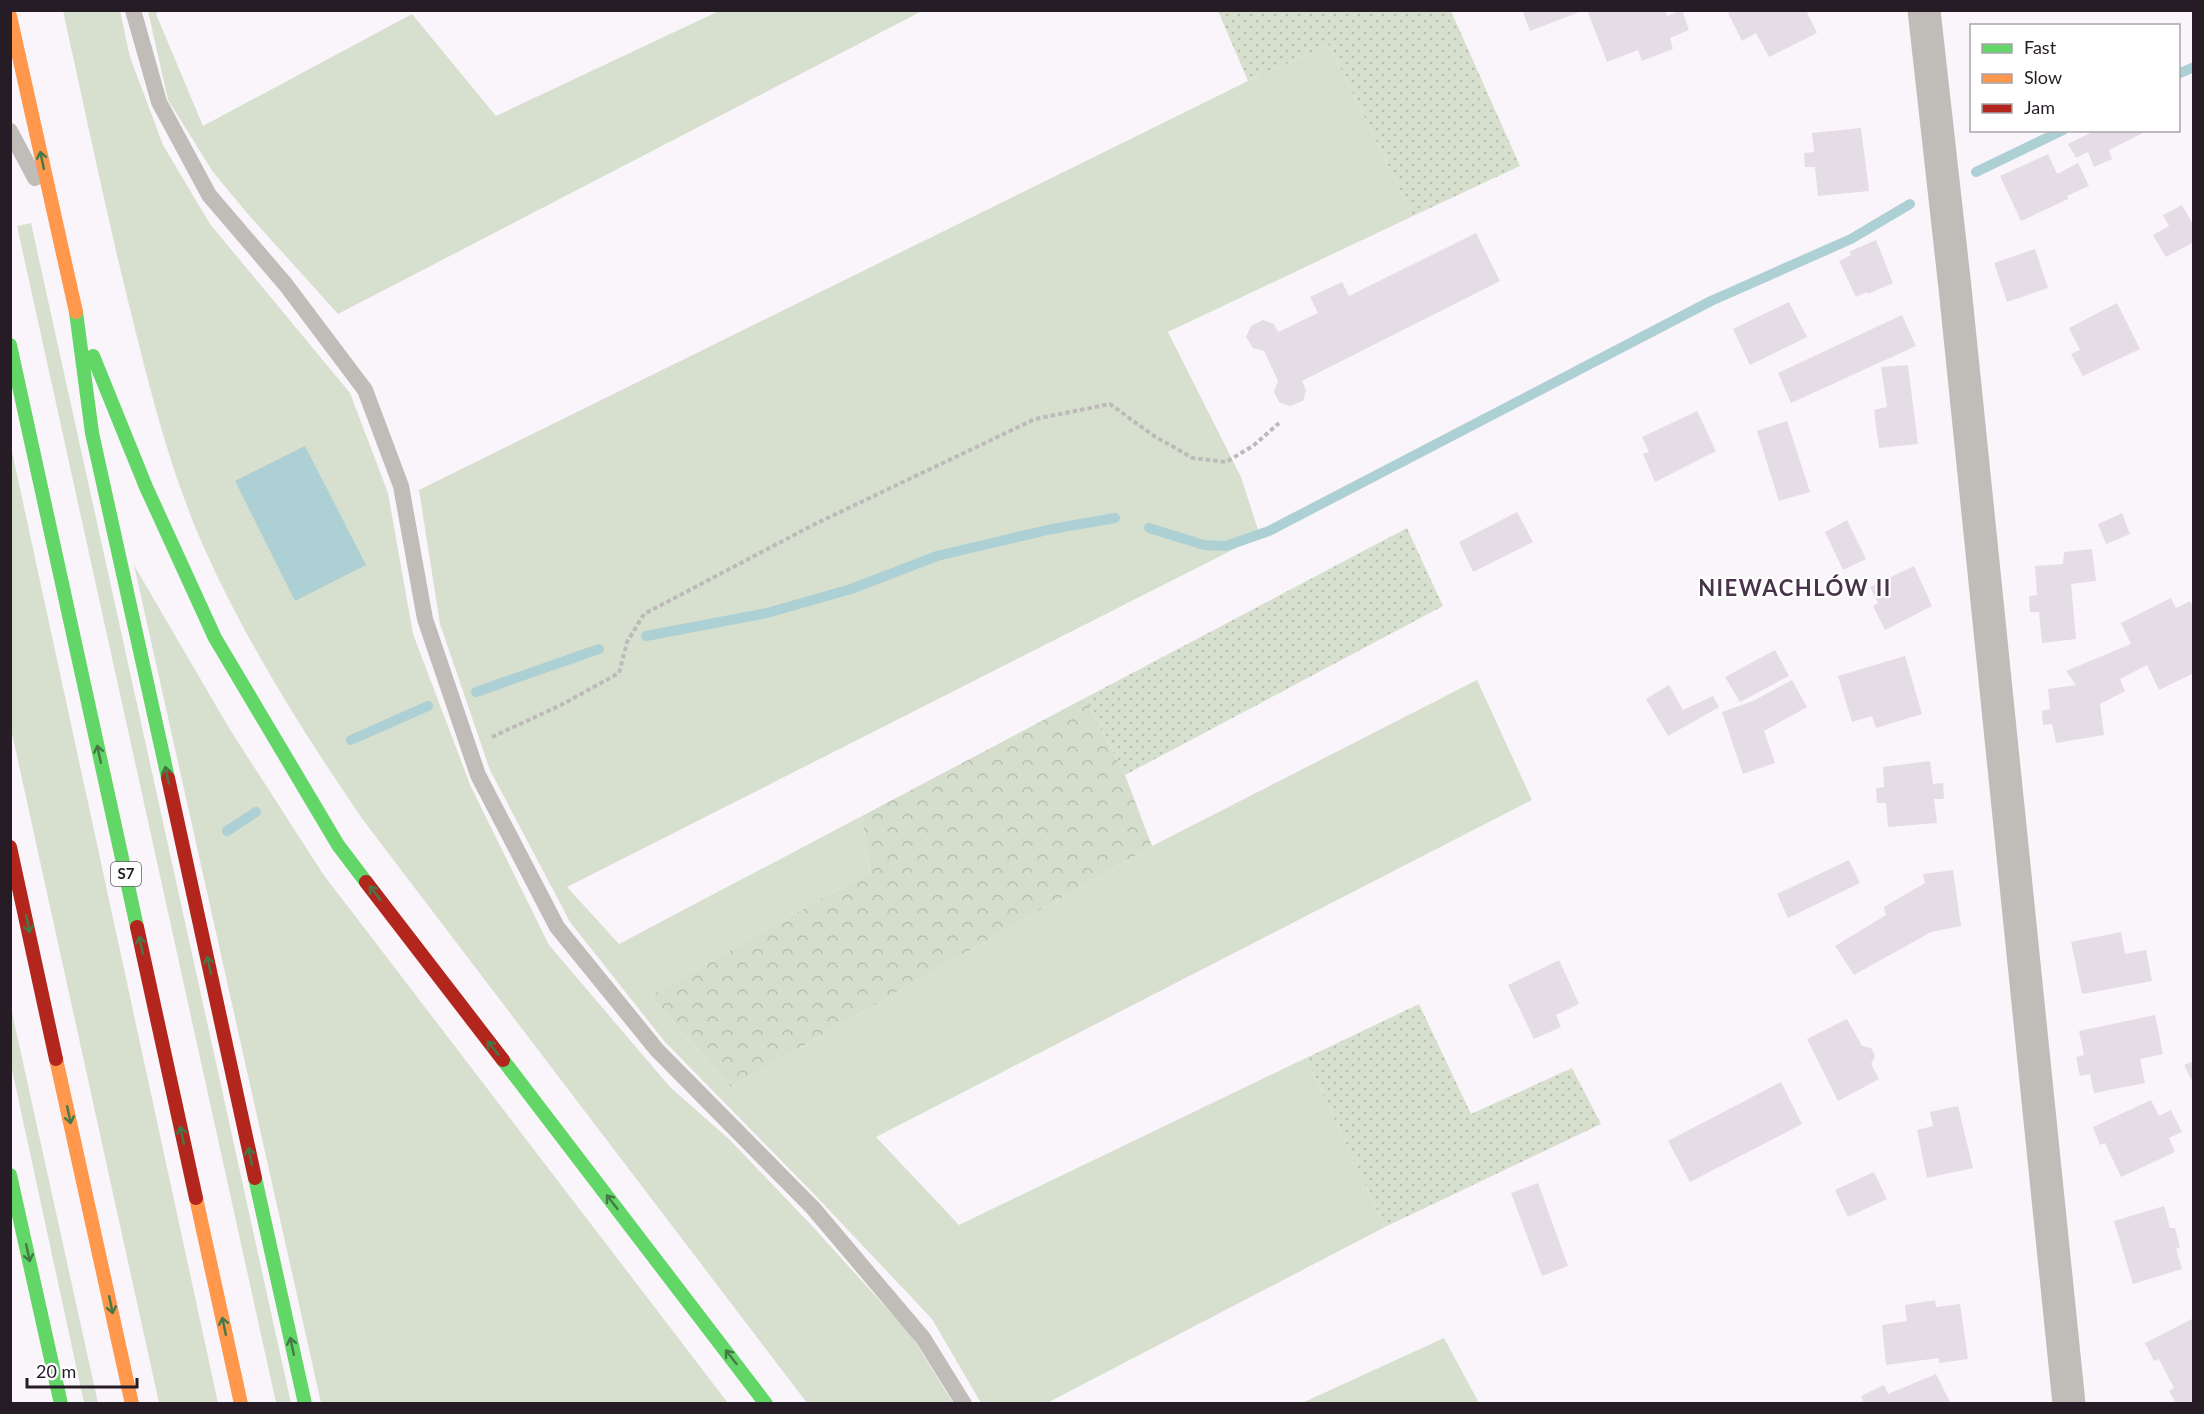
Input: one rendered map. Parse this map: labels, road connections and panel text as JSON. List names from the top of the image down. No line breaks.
{"streets":{"highway":["S7"]},"districts":["NIEWACHLÓW II"],"legend":["Fast","Slow","Jam"],"scale_bar":"20 m"}
